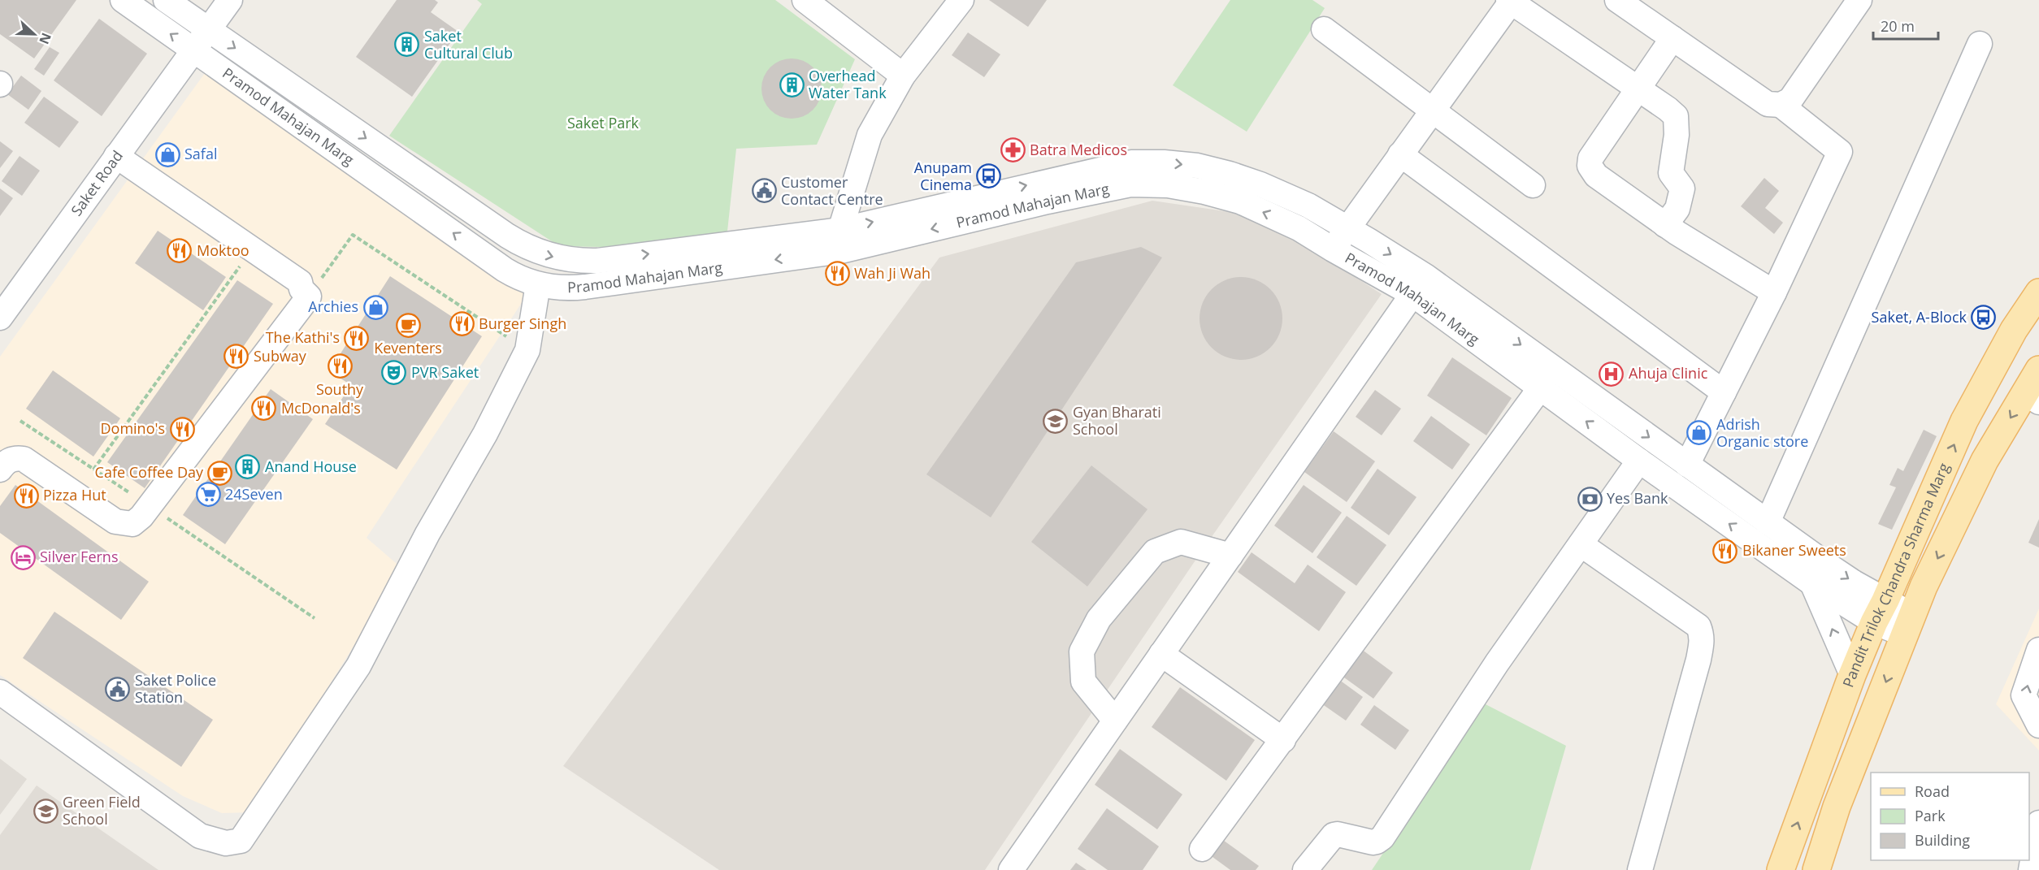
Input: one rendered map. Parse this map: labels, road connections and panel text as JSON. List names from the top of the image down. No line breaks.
{"streets":{"main road":["Pandit Trilok Chandra Sharma Marg"],"street":["Pramod Mahajan Marg","Saket Road"]},"crossings":[["Pramod Mahajan Marg","Saket Road"],["Pramod Mahajan Marg","Pandit Trilok Chandra Sharma Marg"]],"parks":["Saket Park"],"places":{"building":["Saket Cultural Club","Overhead Water Tank","Anand House"],"pharmacy":["Batra Medicos"],"shop":["Safal","Archies","Adrish Organic store"],"bus stop":["Anupam Cinema","Saket, A-Block"],"public building":["Customer Contact Centre","Saket Police Station"],"restaurant":["Moktoo","Wah Ji Wah","Burger Singh","The Kathi's","Subway","Southy","McDonald's","Domino's","Pizza Hut","Bikaner Sweets"],"cafe":["Keventers","Cafe Coffee Day"],"theatre":["PVR Saket"],"hospital":["Ahuja Clinic"],"school or university":["Gyan Bharati School","Green Field School"],"supermarket":["24Seven"],"bank":["Yes Bank"],"hotel":["Silver Ferns"]},"legend":["Road","Park","Building"],"scale_bar":"20 m","north":"right"}
